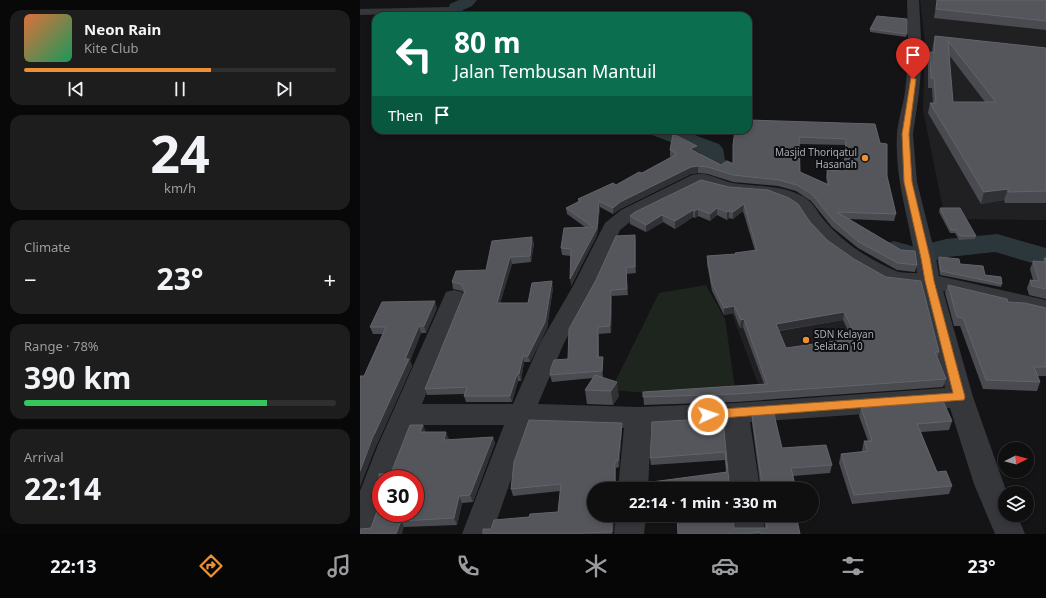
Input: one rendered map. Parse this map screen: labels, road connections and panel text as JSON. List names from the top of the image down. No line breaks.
{"places":["Masjid Thoriqatul Hasanah","SDN Kelayan Selatan 10"],"north":"right","page":{"turn":["80 m","Jalan Tembusan Mantuil"],"song":["Neon Rain","Kite Club"],"then":"Then","tile":[["24","km/h"],"Climate",["Range · 78%","390 km"],["Arrival","22:14"]],"heat":["−","23°","+"],"limit":"30","trip":"22:14 · 1 min · 330 m","tabs":["22:13","23°"]}}
